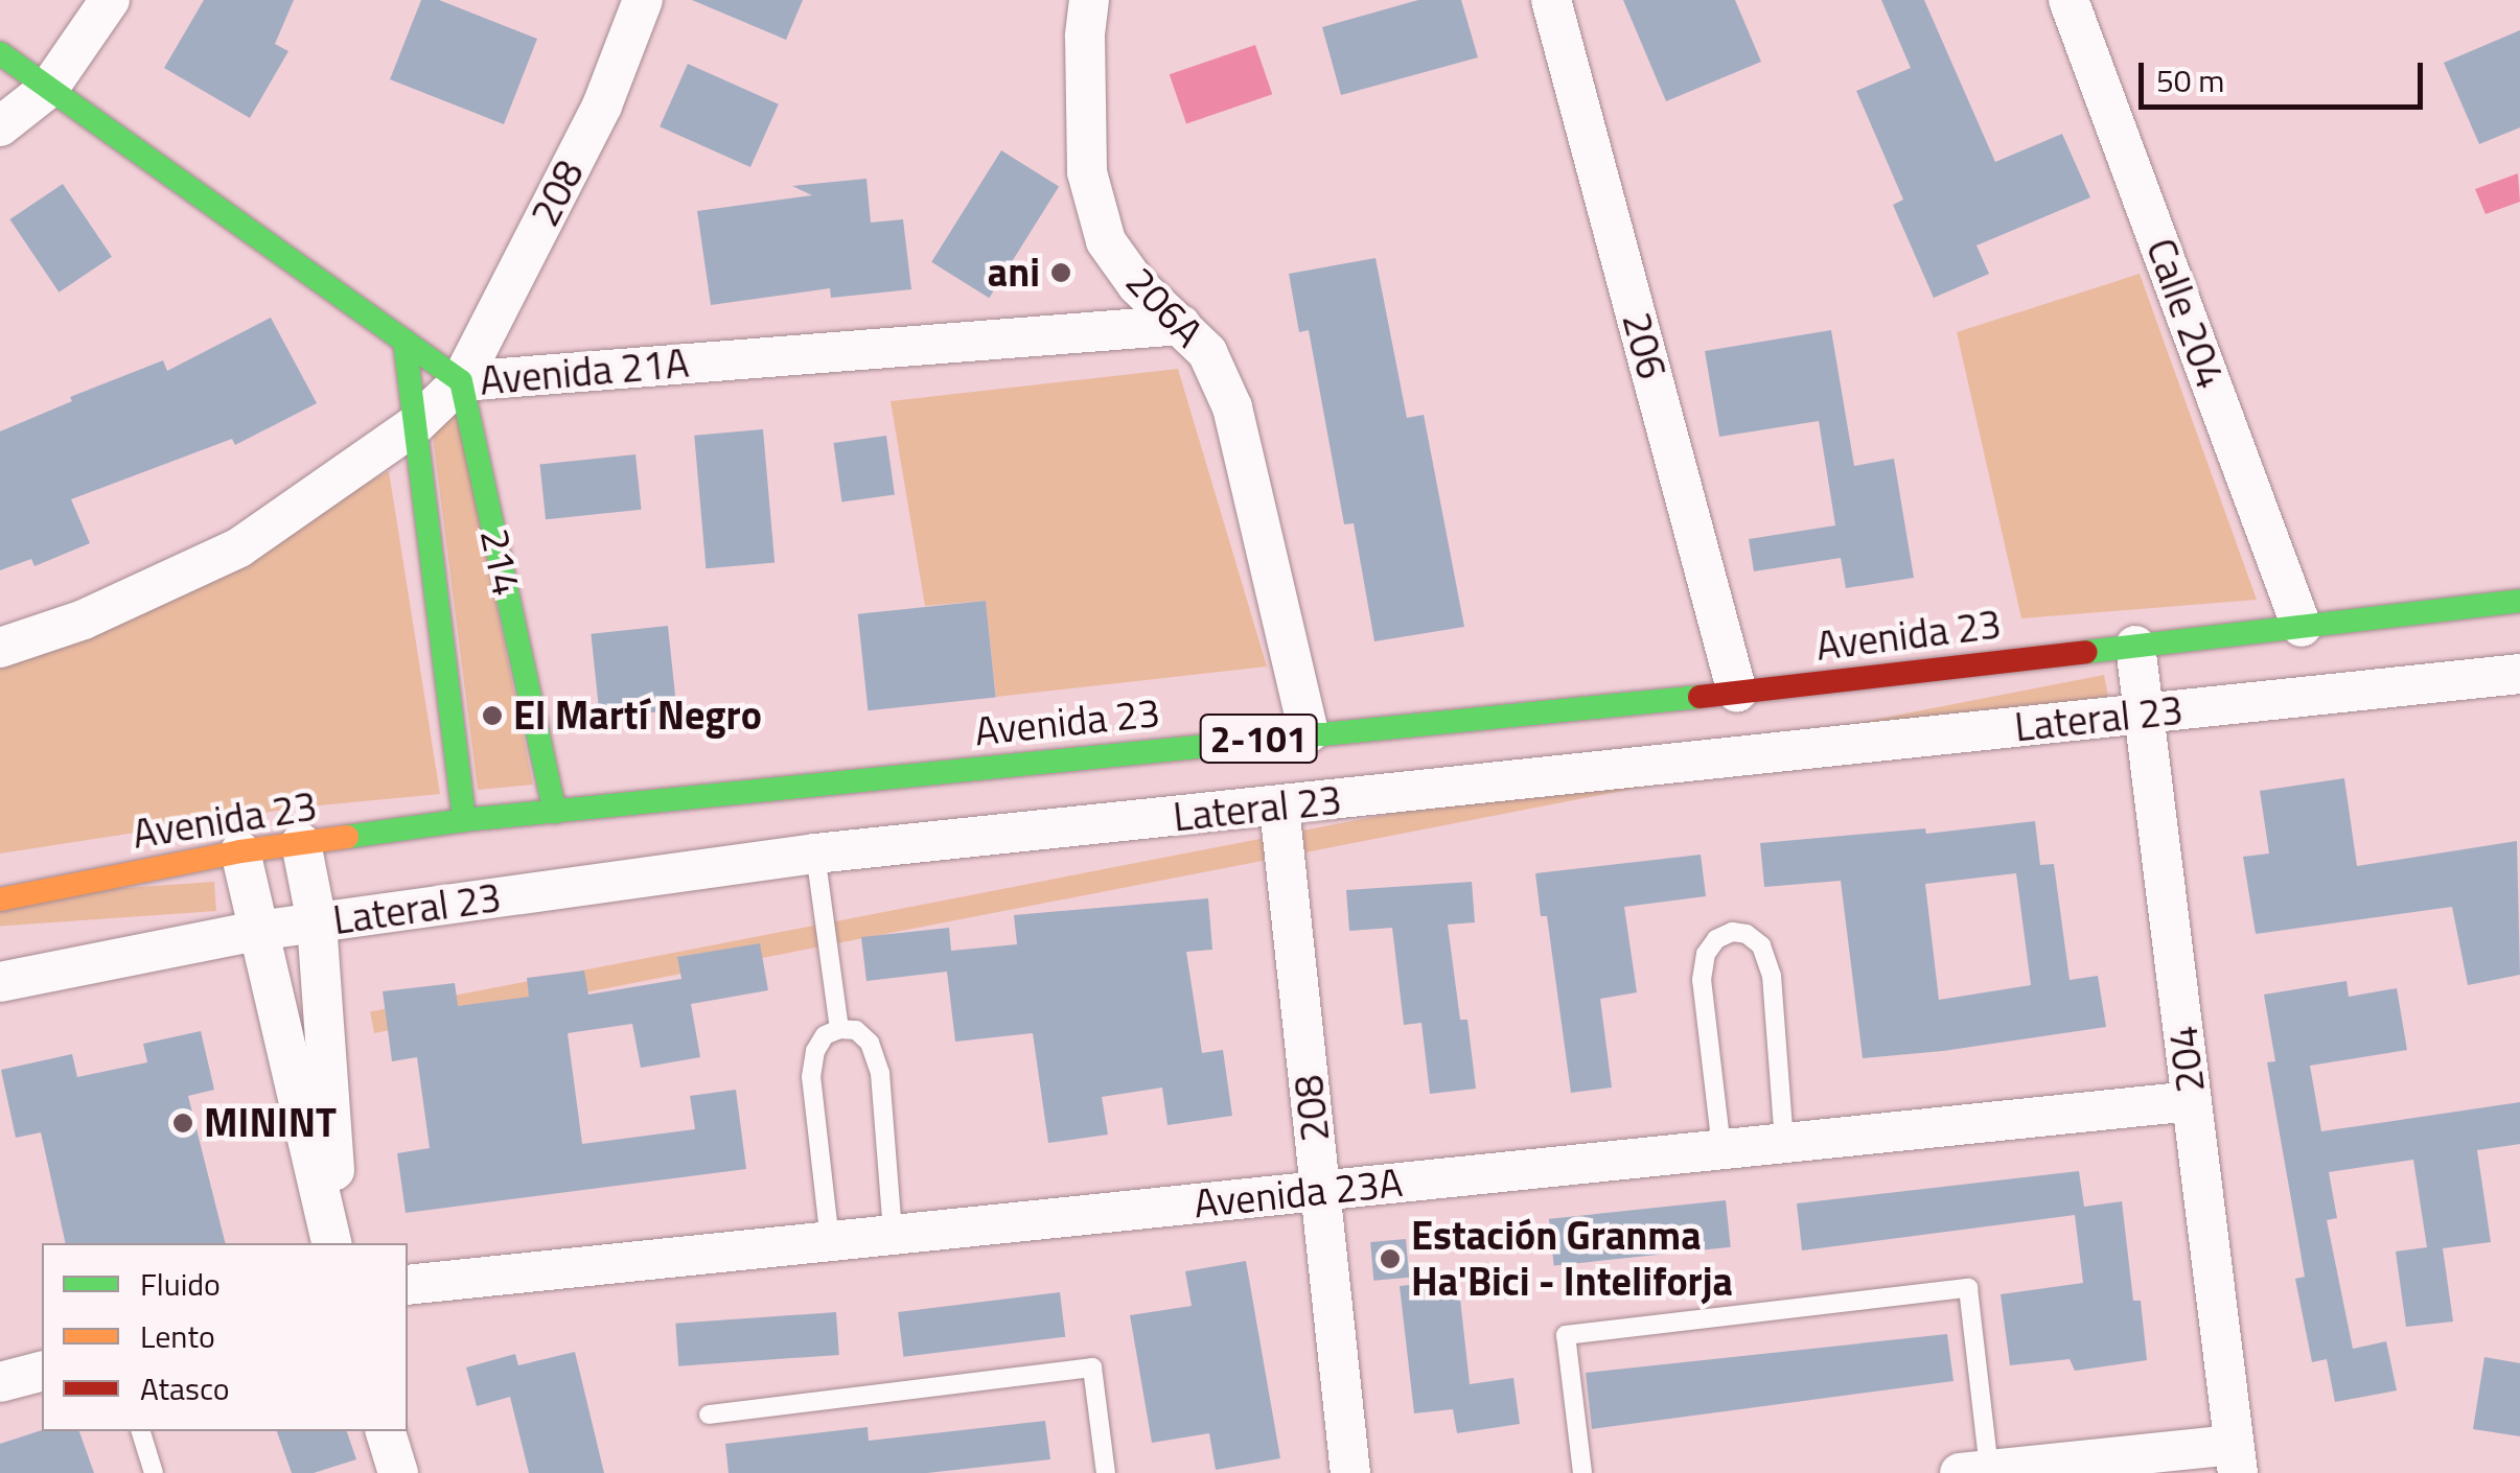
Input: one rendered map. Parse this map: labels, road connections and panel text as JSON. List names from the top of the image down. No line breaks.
{"streets":{"main road":["214","Avenida 23","2-101"],"street":["208","206A","Calle 204","206","Avenida 21A","Lateral 23","204","Avenida 23A"]},"crossings":[["208","Avenida 21A"],["208","214"],["208","Lateral 23"],["208","Avenida 23A"],["206A","Avenida 21A"],["206A","Avenida 23"],["Calle 204","Avenida 23"],["206","Avenida 23"],["Avenida 21A","214"],["214","Avenida 23"],["Avenida 23","204"],["Lateral 23","204"],["204","Avenida 23A"]],"places":["ani","El Martí Negro","MININT","Estación Granma Ha'Bici - Inteliforja"],"legend":["Fluido","Lento","Atasco"],"scale_bar":"50 m"}
